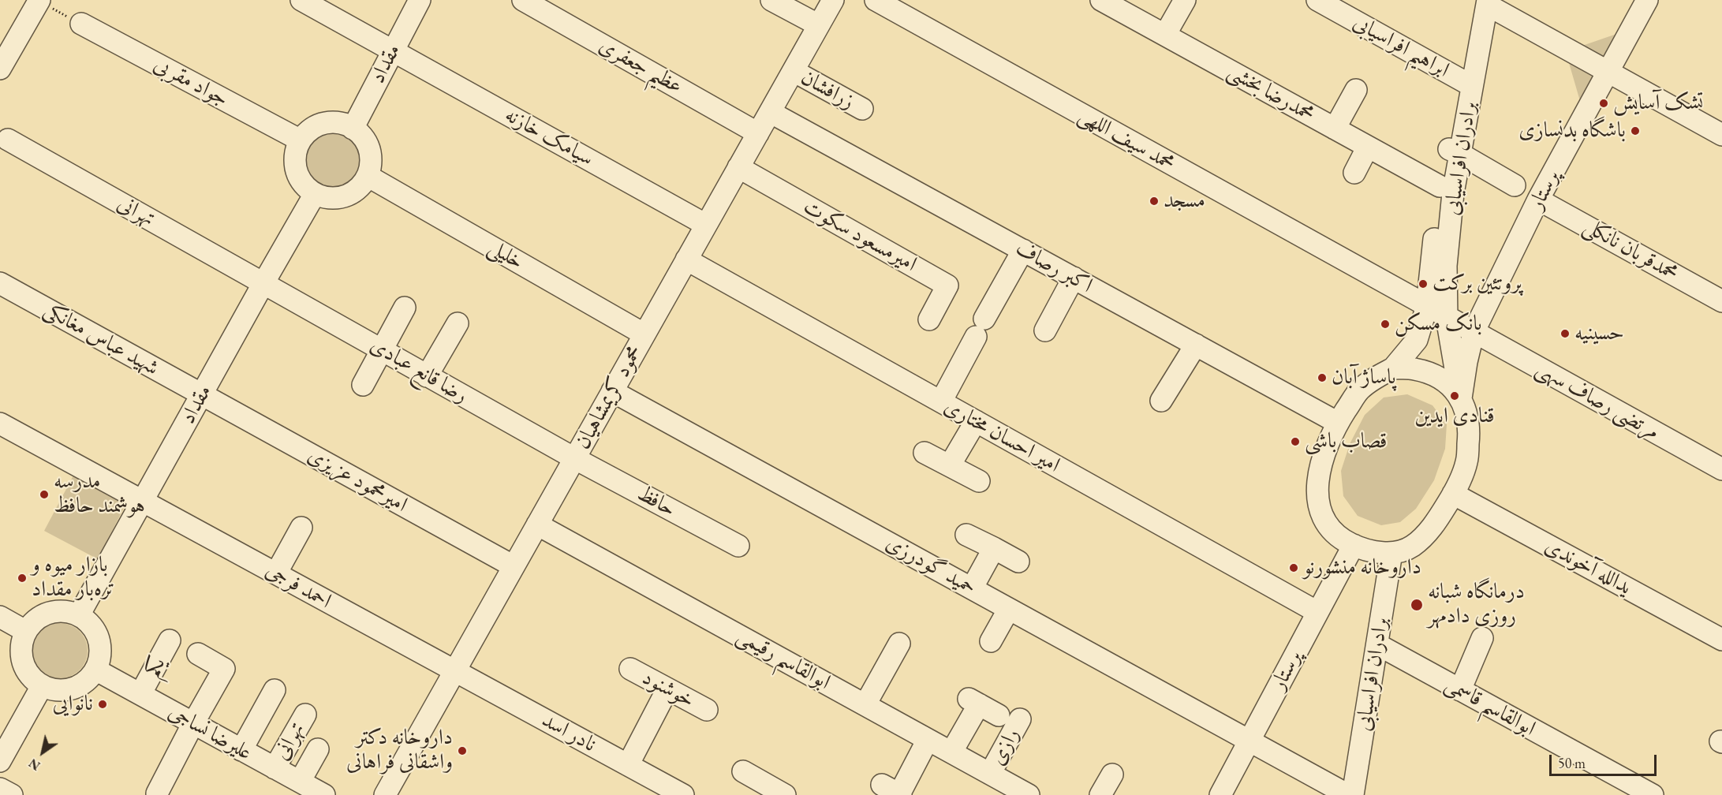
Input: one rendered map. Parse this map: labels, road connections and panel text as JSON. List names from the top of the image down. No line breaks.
{"streets":{"street":["ابراهیم افراسیابی","مقداد","عظیم جعفری","جواد مقربی","زرافشان","محمدرضا بخشی","سیامک خازنه","محمد سیف اللهی","برادران افراسیابی","پرستار","تهرانی","امیرمسعود سکوت","محمدقربان نانکلی","خلیلی","اکبر رصاف","شهید عباس مغانکی","رضا قانع عبادی","محمود کریمشاهیان","مرتضی رصاف سهی","امیر احسان مختاری","امیرمحمود عزیزی","حافظ","حمید گودرزی","یدالله آخوندی","احمد فرجی","ابوالقاسم رقیمی","یکم","خوشنود","ابوالقاسم قاسمی","علیرضا نساجی","نادر اسد","رازی"]},"crossings":[["ابراهیم افراسیابی","برادران افراسیابی"],["مقداد","جواد مقربی"],["مقداد","سیامک خازنه"],["مقداد","تهرانی"],["مقداد","خلیلی"],["مقداد","شهید عباس مغانکی"],["مقداد","رضا قانع عبادی"],["مقداد","امیرمحمود عزیزی"],["مقداد","احمد فرجی"],["مقداد","علیرضا نساجی"],["عظیم جعفری","محمود کریمشاهیان"],["جواد مقربی","خلیلی"],["زرافشان","محمود کریمشاهیان"],["محمدرضا بخشی","برادران افراسیابی"],["سیامک خازنه","محمود کریمشاهیان"],["محمد سیف اللهی","برادران افراسیابی"],["محمد سیف اللهی","مرتضی رصاف سهی"],["برادران افراسیابی","پرستار"],["برادران افراسیابی","اکبر رصاف"],["برادران افراسیابی","مرتضی رصاف سهی"],["برادران افراسیابی","یدالله آخوندی"],["برادران افراسیابی","ابوالقاسم قاسمی"],["پرستار","محمدقربان نانکلی"],["پرستار","اکبر رصاف"],["پرستار","مرتضی رصاف سهی"],["پرستار","امیر احسان مختاری"],["پرستار","حمید گودرزی"],["پرستار","یدالله آخوندی"],["تهرانی","رضا قانع عبادی"],["تهرانی","علیرضا نساجی"],["امیرمسعود سکوت","محمود کریمشاهیان"],["خلیلی","محمود کریمشاهیان"],["اکبر رصاف","محمود کریمشاهیان"],["اکبر رصاف","یدالله آخوندی"],["شهید عباس مغانکی","امیرمحمود عزیزی"],["رضا قانع عبادی","محمود کریمشاهیان"],["رضا قانع عبادی","حافظ"],["محمود کریمشاهیان","امیر احسان مختاری"],["محمود کریمشاهیان","امیرمحمود عزیزی"],["محمود کریمشاهیان","حافظ"],["محمود کریمشاهیان","حمید گودرزی"],["محمود کریمشاهیان","احمد فرجی"],["محمود کریمشاهیان","ابوالقاسم رقیمی"],["محمود کریمشاهیان","نادر اسد"],["احمد فرجی","نادر اسد"],["ابوالقاسم رقیمی","رازی"],["یکم","علیرضا نساجی"]],"places":["تشک آسایش","باشگاه بدنسازی","مسجد","پروتئین برکت","بانک مسکن","حسینیه","پاساژ آبان","قنادی ایدین","قصاب باشی","مدرسه هوشمند حافظ","داروخانه منشورنو","بازار میوه و تره‌بار مقداد","درمانگاه شبانه روزی دادمهر","نانوایی","داروخانه دکتر واشقانی فراهانی"],"scale_bar":"50 m","north":"bottom left"}
